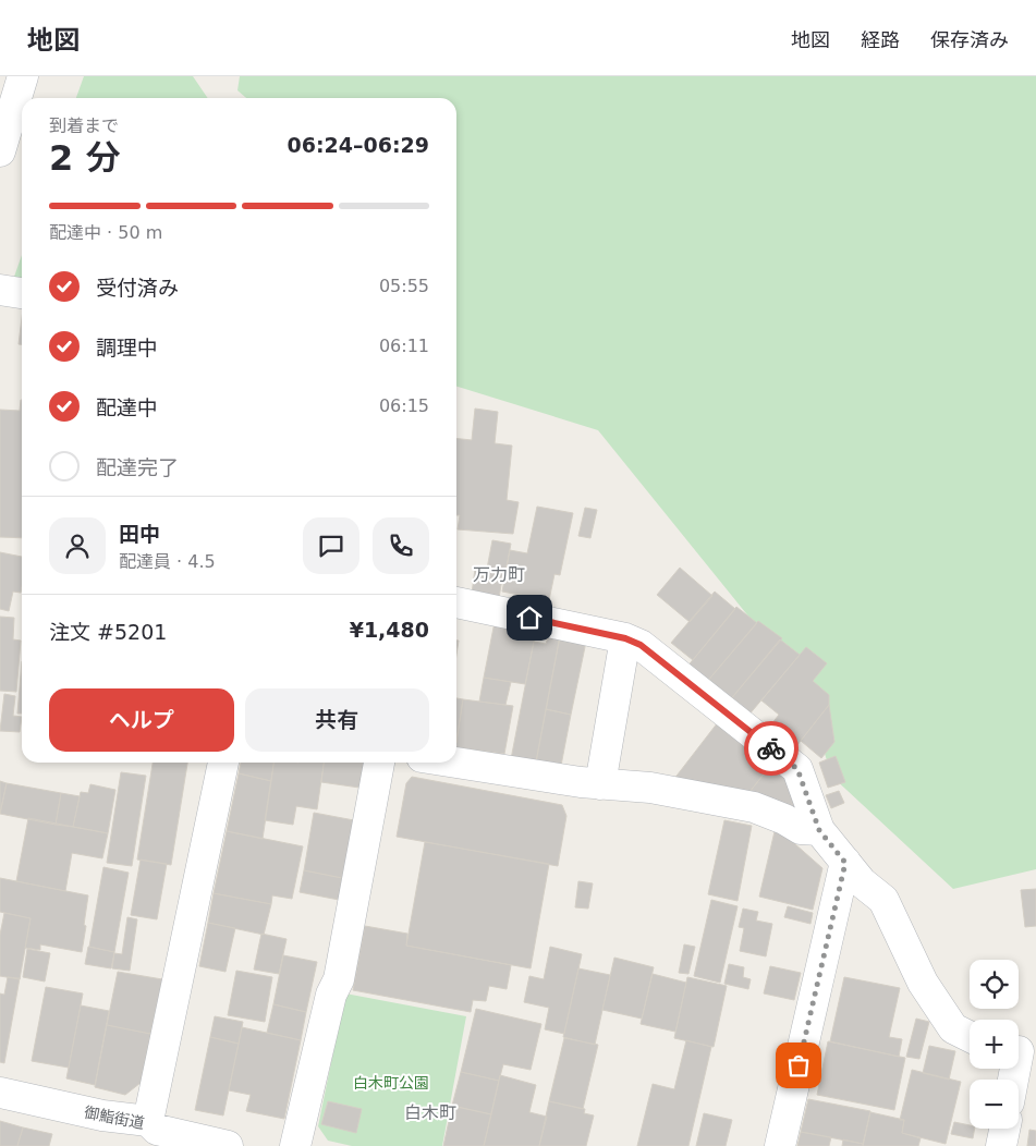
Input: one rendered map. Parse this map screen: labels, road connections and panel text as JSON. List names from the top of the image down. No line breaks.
{"streets":{"street":["御鮨街道"]},"districts":["万力町","白木町"],"parks":["白木町公園"],"page":{"header":"地図","nav":["地図","経路","保存済み"],"heading":["2 分","到着まで","06:24–06:29"],"panel":["田中","配達員 · 4.5","注文 #5201","¥1,480"],"bar":"配達中 · 50 m","list":[["受付済み","05:55"],["調理中","06:11"],["配達中","06:15"],"配達完了"],"buttons":["ヘルプ","共有"],"map_buttons":["+","−"]}}
